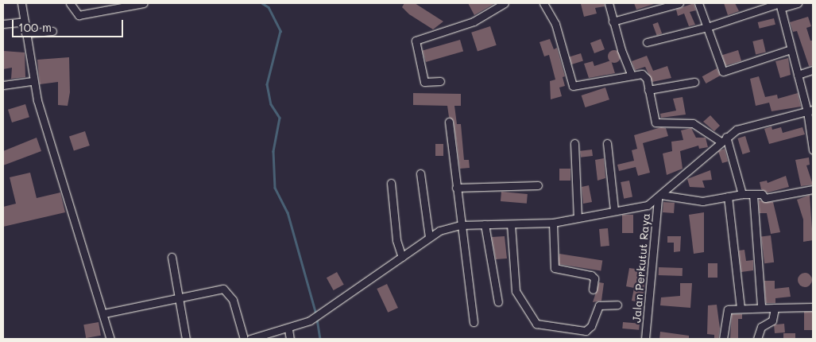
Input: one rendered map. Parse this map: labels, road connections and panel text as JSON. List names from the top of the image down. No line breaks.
{"streets":{"street":["Jalan Perkutut Raya"]},"scale_bar":"100 m"}
